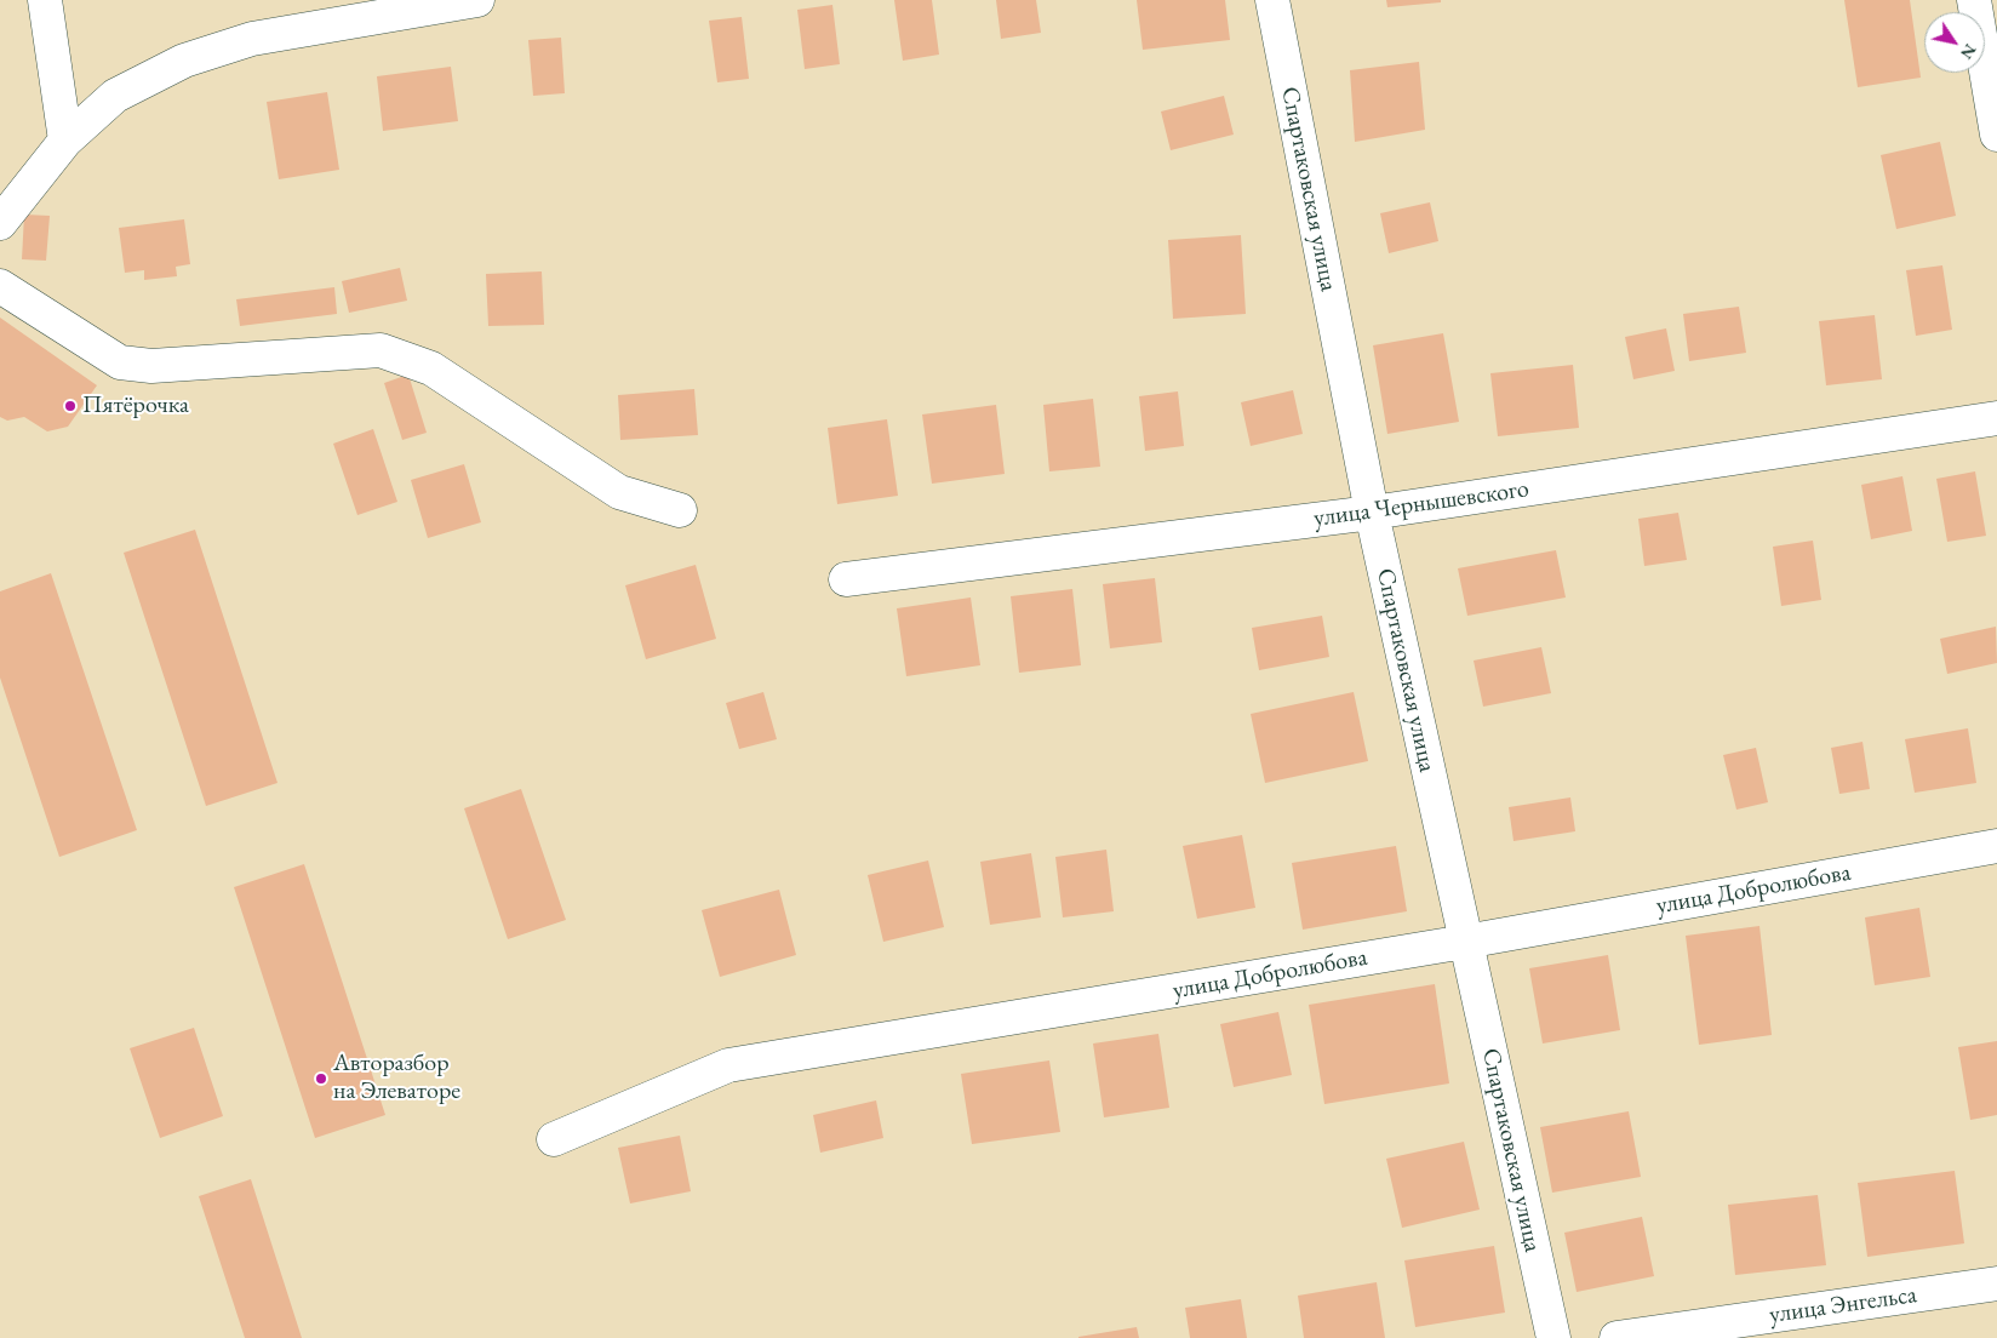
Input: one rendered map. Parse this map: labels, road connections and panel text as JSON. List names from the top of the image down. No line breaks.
{"streets":{"street":["Спартаковская улица","улица Чернышевского","улица Добролюбова","улица Энгельса"]},"crossings":[["Спартаковская улица","улица Чернышевского"],["Спартаковская улица","улица Добролюбова"]],"places":["Пятёрочка","Авторазбор на Элеваторе"],"north":"bottom right"}
